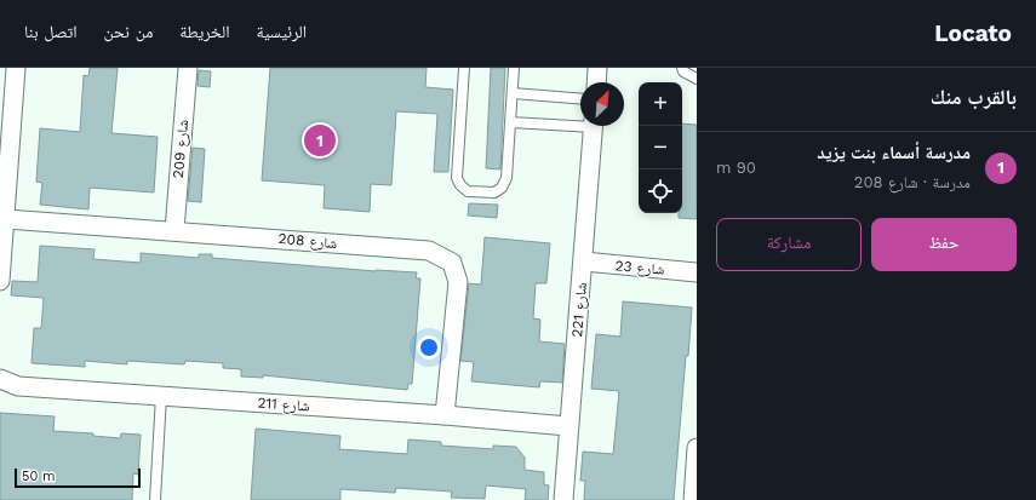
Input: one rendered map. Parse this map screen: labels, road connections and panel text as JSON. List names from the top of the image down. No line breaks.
{"streets":{"street":["شارع 209","شارع 208","شارع 23","شارع 221","شارع 211"]},"crossings":[["شارع 209","شارع 208"],["شارع 208","شارع 211"],["شارع 23","شارع 221"],["شارع 221","شارع 211"]],"scale_bar":"50 m","north":"top right","page":{"header":"Locato","nav":["الرئيسية","الخريطة","من نحن","اتصل بنا"],"heading":"بالقرب منك","map_buttons":["+","−"],"pins":"1","list":[{"mark":"1","name":"مدرسة أسماء بنت يزيد","note":"مدرسة · شارع 208","value":"90 m"}],"buttons":["حفظ","مشاركة"],"scale":"50 m"}}
